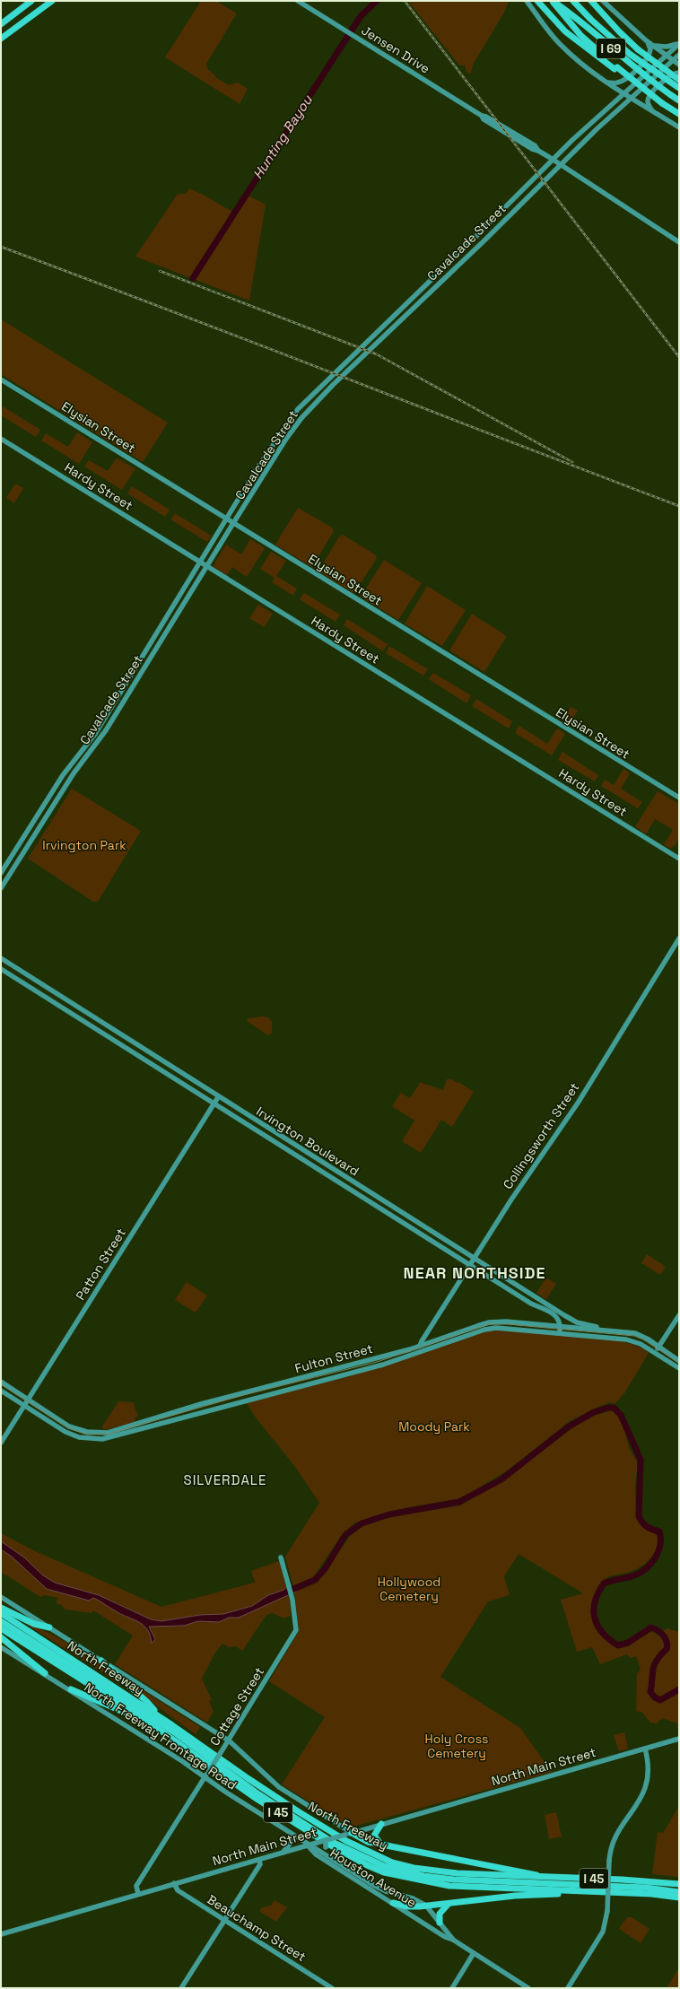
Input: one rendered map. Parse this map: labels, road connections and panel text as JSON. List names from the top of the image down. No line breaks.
{"streets":{"highway":["I 69","North Freeway","I 45"],"main road":["Jensen Drive","Cavalcade Street","Elysian Street","Hardy Street","Collingsworth Street","Irvington Boulevard","Patton Street","Fulton Street","Cottage Street","North Freeway Frontage Road","North Main Street","Houston Avenue","Beauchamp Street"]},"crossings":[["Jensen Drive","Cavalcade Street"],["Cavalcade Street","Elysian Street"],["Cavalcade Street","Hardy Street"],["Collingsworth Street","Irvington Boulevard"],["Collingsworth Street","Fulton Street"],["Irvington Boulevard","Patton Street"],["Irvington Boulevard","Fulton Street"],["Patton Street","Fulton Street"],["Cottage Street","North Freeway Frontage Road"],["Cottage Street","North Main Street"],["North Freeway Frontage Road","North Main Street"],["North Freeway Frontage Road","Houston Avenue"],["North Main Street","Houston Avenue"],["North Main Street","Beauchamp Street"]],"districts":["NEAR NORTHSIDE","SILVERDALE"],"water":["Hunting Bayou"],"parks":["Irvington Park","Moody Park","Hollywood Cemetery","Holy Cross Cemetery"]}
